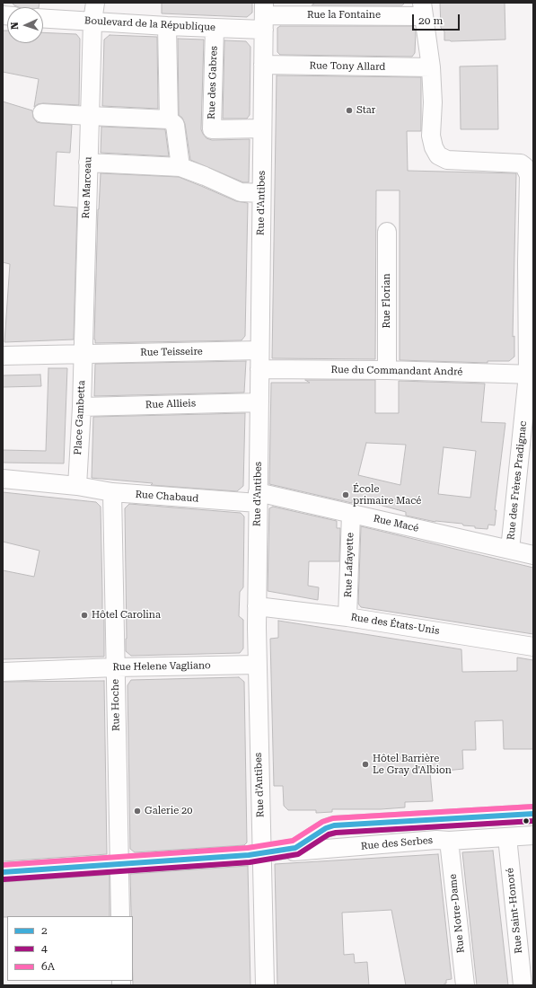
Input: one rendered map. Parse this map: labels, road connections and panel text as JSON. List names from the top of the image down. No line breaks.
{"streets":{"street":["Rue la Fontaine","Boulevard de la République","Rue Tony Allard","Rue des Gabres","Rue Marceau","Rue d'Antibes","Rue Florian","Rue Teisseire","Rue du Commandant André","Rue Allieis","Place Gambetta","Rue des Frères Pradignac","Rue Chabaud","Rue Macé","Rue Lafayette","Rue des États-Unis","Rue Helene Vagliano","Rue Hoche","Rue des Serbes","Rue Saint-Honoré","Rue Notre-Dame"]},"crossings":[["Rue la Fontaine","Boulevard de la République"],["Rue la Fontaine","Rue d'Antibes"],["Boulevard de la République","Rue des Gabres"],["Boulevard de la République","Rue Marceau"],["Boulevard de la République","Rue d'Antibes"],["Rue Tony Allard","Rue d'Antibes"],["Rue des Gabres","Rue d'Antibes"],["Rue Marceau","Rue Teisseire"],["Rue Marceau","Place Gambetta"],["Rue d'Antibes","Rue Teisseire"],["Rue d'Antibes","Rue du Commandant André"],["Rue d'Antibes","Rue Allieis"],["Rue d'Antibes","Rue Chabaud"],["Rue d'Antibes","Rue Macé"],["Rue d'Antibes","Rue des États-Unis"],["Rue d'Antibes","Rue Helene Vagliano"],["Rue d'Antibes","Rue des Serbes"],["Rue Florian","Rue du Commandant André"],["Rue Teisseire","Place Gambetta"],["Rue du Commandant André","Rue des Frères Pradignac"],["Rue Allieis","Place Gambetta"],["Place Gambetta","Rue Chabaud"],["Rue des Frères Pradignac","Rue Macé"],["Rue Chabaud","Rue Macé"],["Rue Chabaud","Rue Hoche"],["Rue Macé","Rue Lafayette"],["Rue Lafayette","Rue des États-Unis"],["Rue Helene Vagliano","Rue Hoche"],["Rue des Serbes","Rue Saint-Honoré"],["Rue des Serbes","Rue Notre-Dame"]],"places":["Star","École primaire Macé","Hôtel Carolina","Hôtel Barrière Le Gray d'Albion","Galerie 20"],"lines":["transit line 6A","transit line 2","transit line 4"],"legend":["2","4","6A"],"scale_bar":"20 m","north":"left"}
